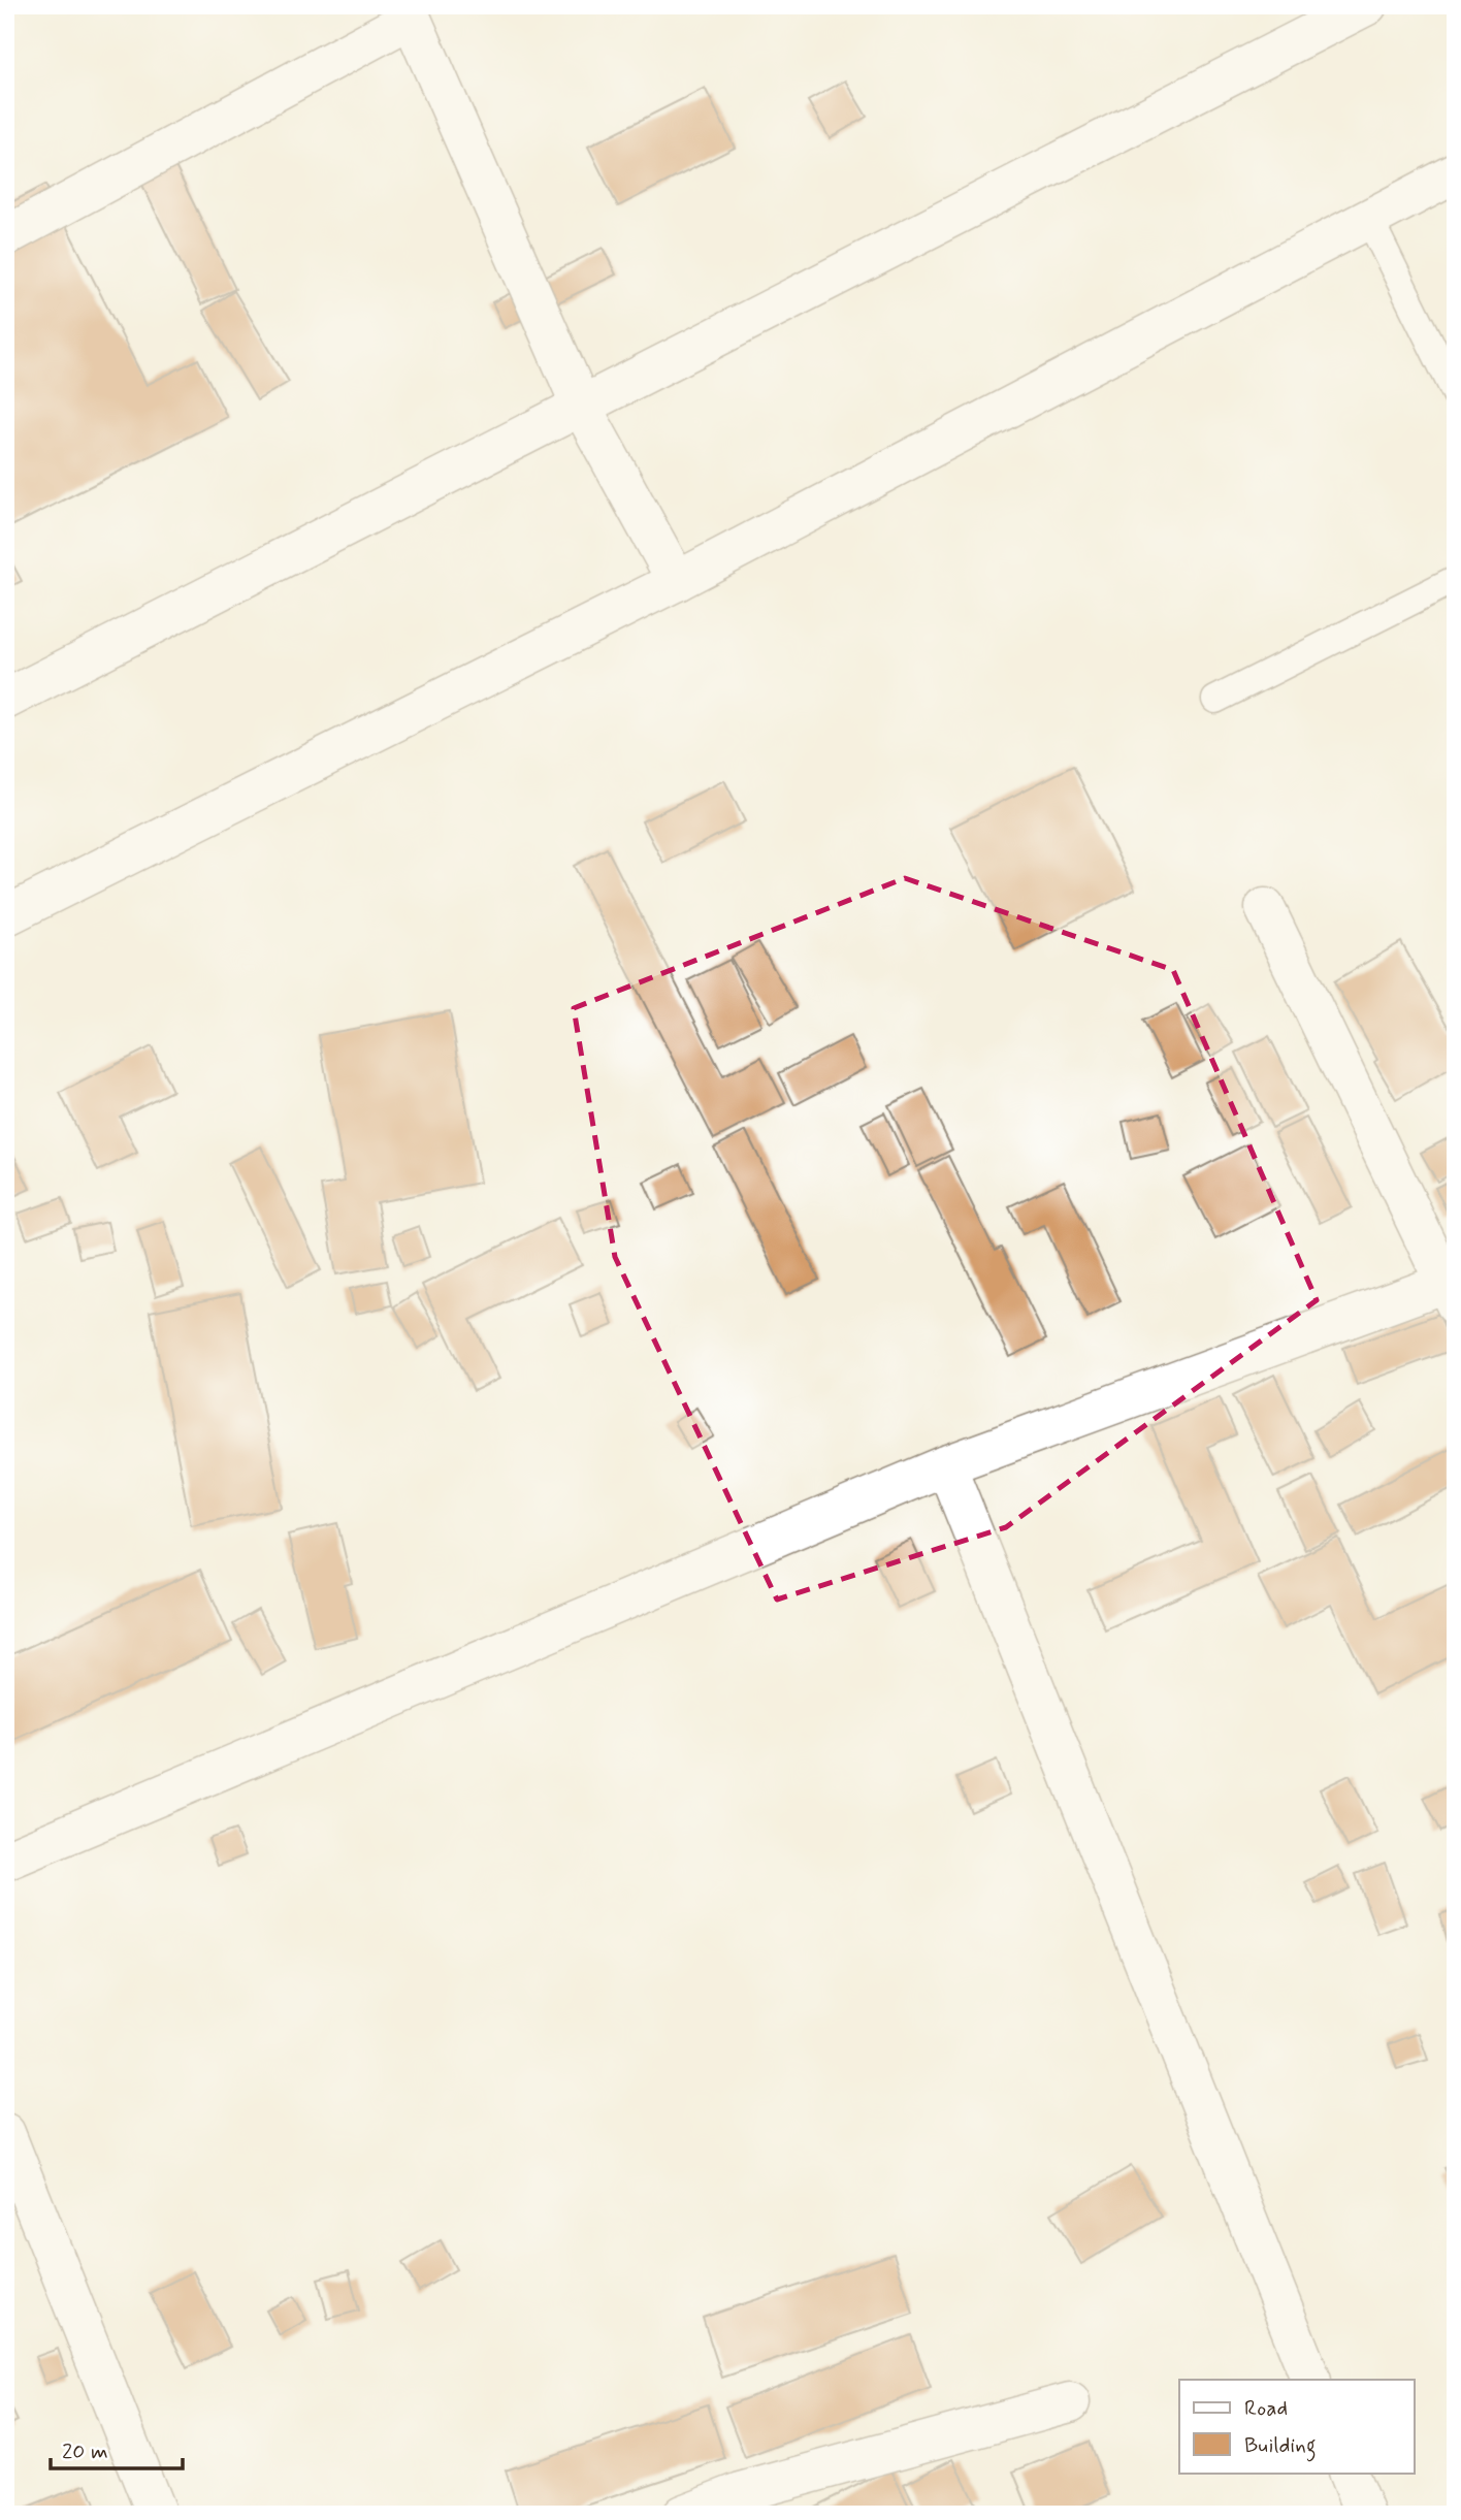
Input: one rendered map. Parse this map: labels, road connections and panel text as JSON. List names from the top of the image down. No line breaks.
{"legend":["Road","Building"],"scale_bar":"20 m"}
